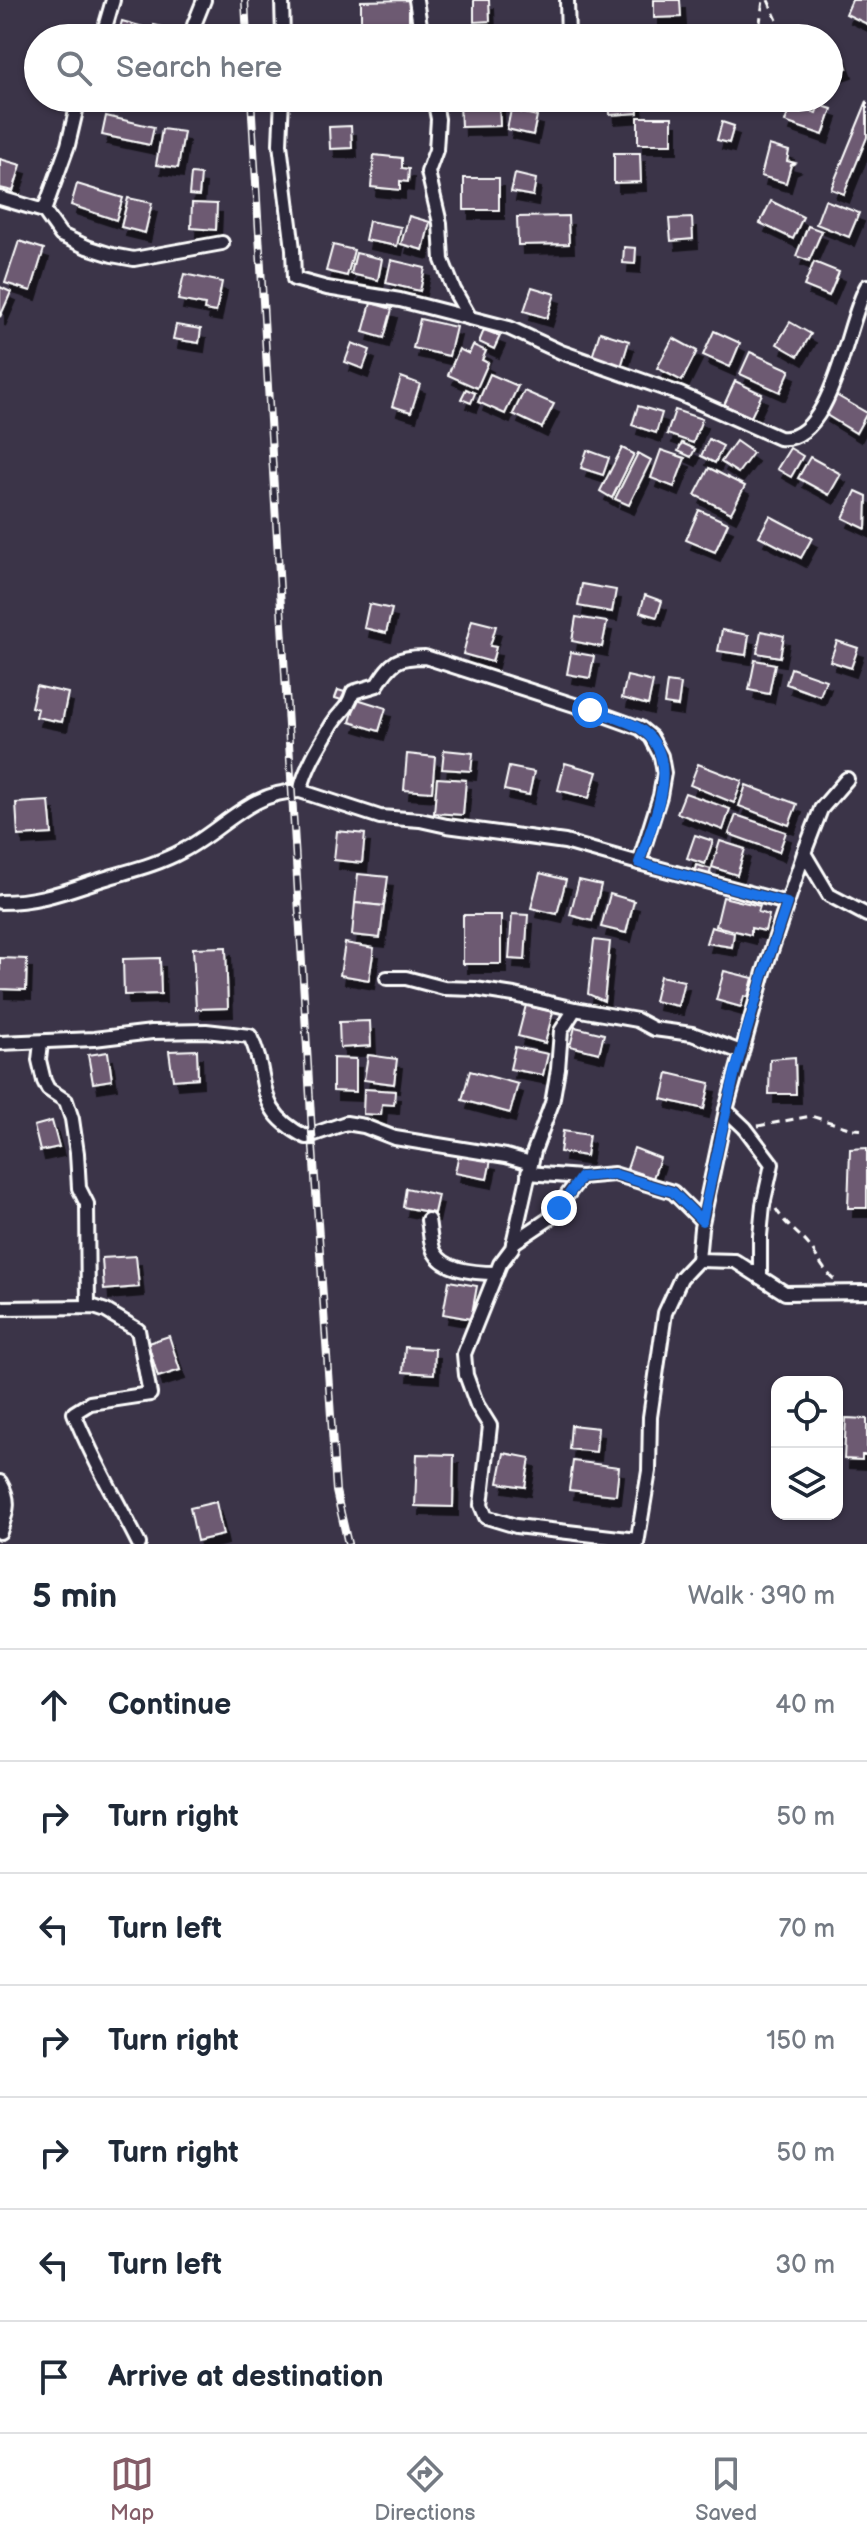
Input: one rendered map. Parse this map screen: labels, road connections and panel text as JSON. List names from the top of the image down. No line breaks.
{"page":{"search":"Search here","heading":["5 min","Walk · 390 m"],"list":[["Continue","40 m"],["Turn right","50 m"],["Turn left","70 m"],["Turn right","150 m"],["Turn right","50 m"],["Turn left","30 m"],"Arrive at destination"],"nav":["Map","Directions","Saved"]}}
